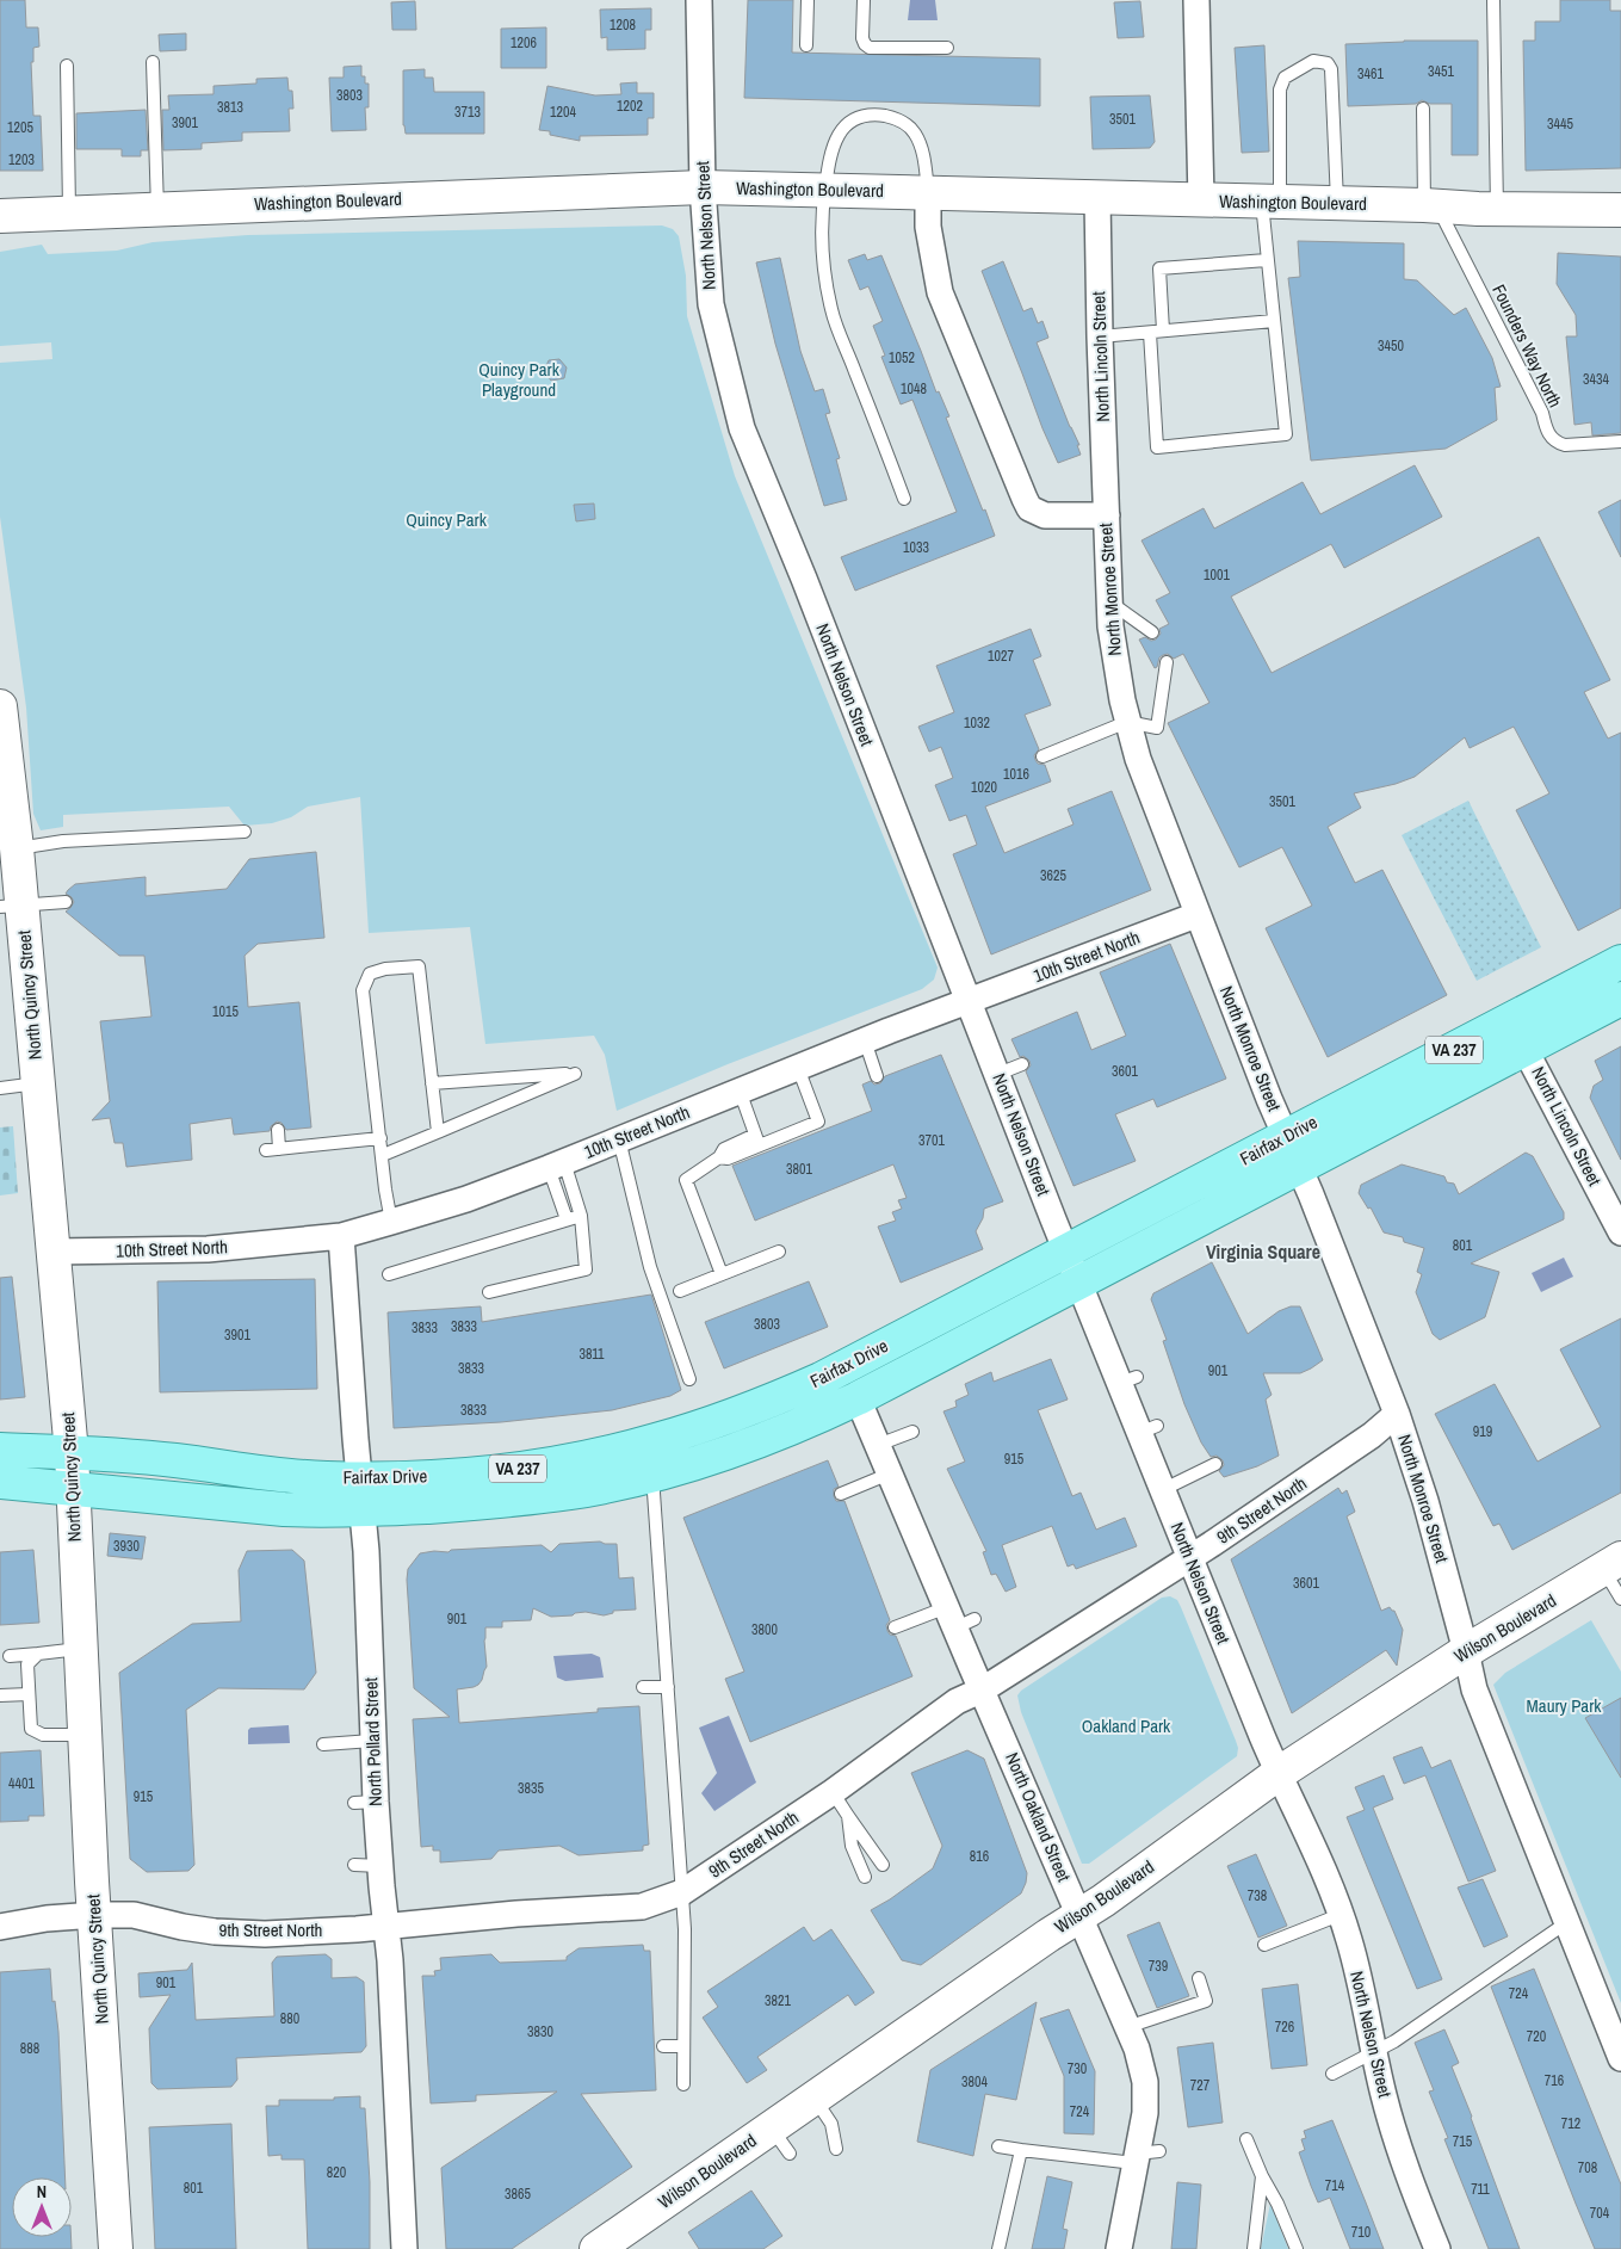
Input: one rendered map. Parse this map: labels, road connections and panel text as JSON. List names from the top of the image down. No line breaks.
{"streets":{"main road":["Washington Boulevard","North Quincy Street","VA 237","Fairfax Drive","Wilson Boulevard"],"street":["North Nelson Street","North Lincoln Street","North Monroe Street","10th Street North","9th Street North","North Pollard Street","North Oakland Street"],"lane":["Founders Way North"]},"crossings":[["Washington Boulevard","North Nelson Street"],["Washington Boulevard","Founders Way North"],["Washington Boulevard","North Lincoln Street"],["Washington Boulevard","North Monroe Street"],["North Nelson Street","10th Street North"],["North Nelson Street","Fairfax Drive"],["North Nelson Street","9th Street North"],["North Nelson Street","Wilson Boulevard"],["North Lincoln Street","North Monroe Street"],["North Lincoln Street","Fairfax Drive"],["North Monroe Street","10th Street North"],["North Monroe Street","Fairfax Drive"],["North Monroe Street","9th Street North"],["North Monroe Street","Wilson Boulevard"],["10th Street North","North Quincy Street"],["10th Street North","North Pollard Street"],["North Quincy Street","Fairfax Drive"],["North Quincy Street","9th Street North"],["Fairfax Drive","North Pollard Street"],["Fairfax Drive","North Oakland Street"],["9th Street North","North Pollard Street"],["9th Street North","North Oakland Street"],["Wilson Boulevard","North Oakland Street"]],"districts":["Virginia Square"],"parks":["Quincy Park Playground","Quincy Park","Maury Park","Oakland Park"],"house_numbers":["1208","1206","3451","3461","3803","1202","3813","3713","1204","3501","3901","3445","1205","1203","3450","1052","3434","1048","1033","1001","1027","1032","1016","1020","3501","3625","1015","3601","3701","3801","801","3803","3833","3833","3901","3811","3833","901","3833","919","915","3930","3601","901","3800","4401","3835","915","816","738","739","901","724","3821","880","726","3830","720","888","730","716","3804","727","724","712","715","708","820","714","801","711","3865","704","710"],"north":"top"}
